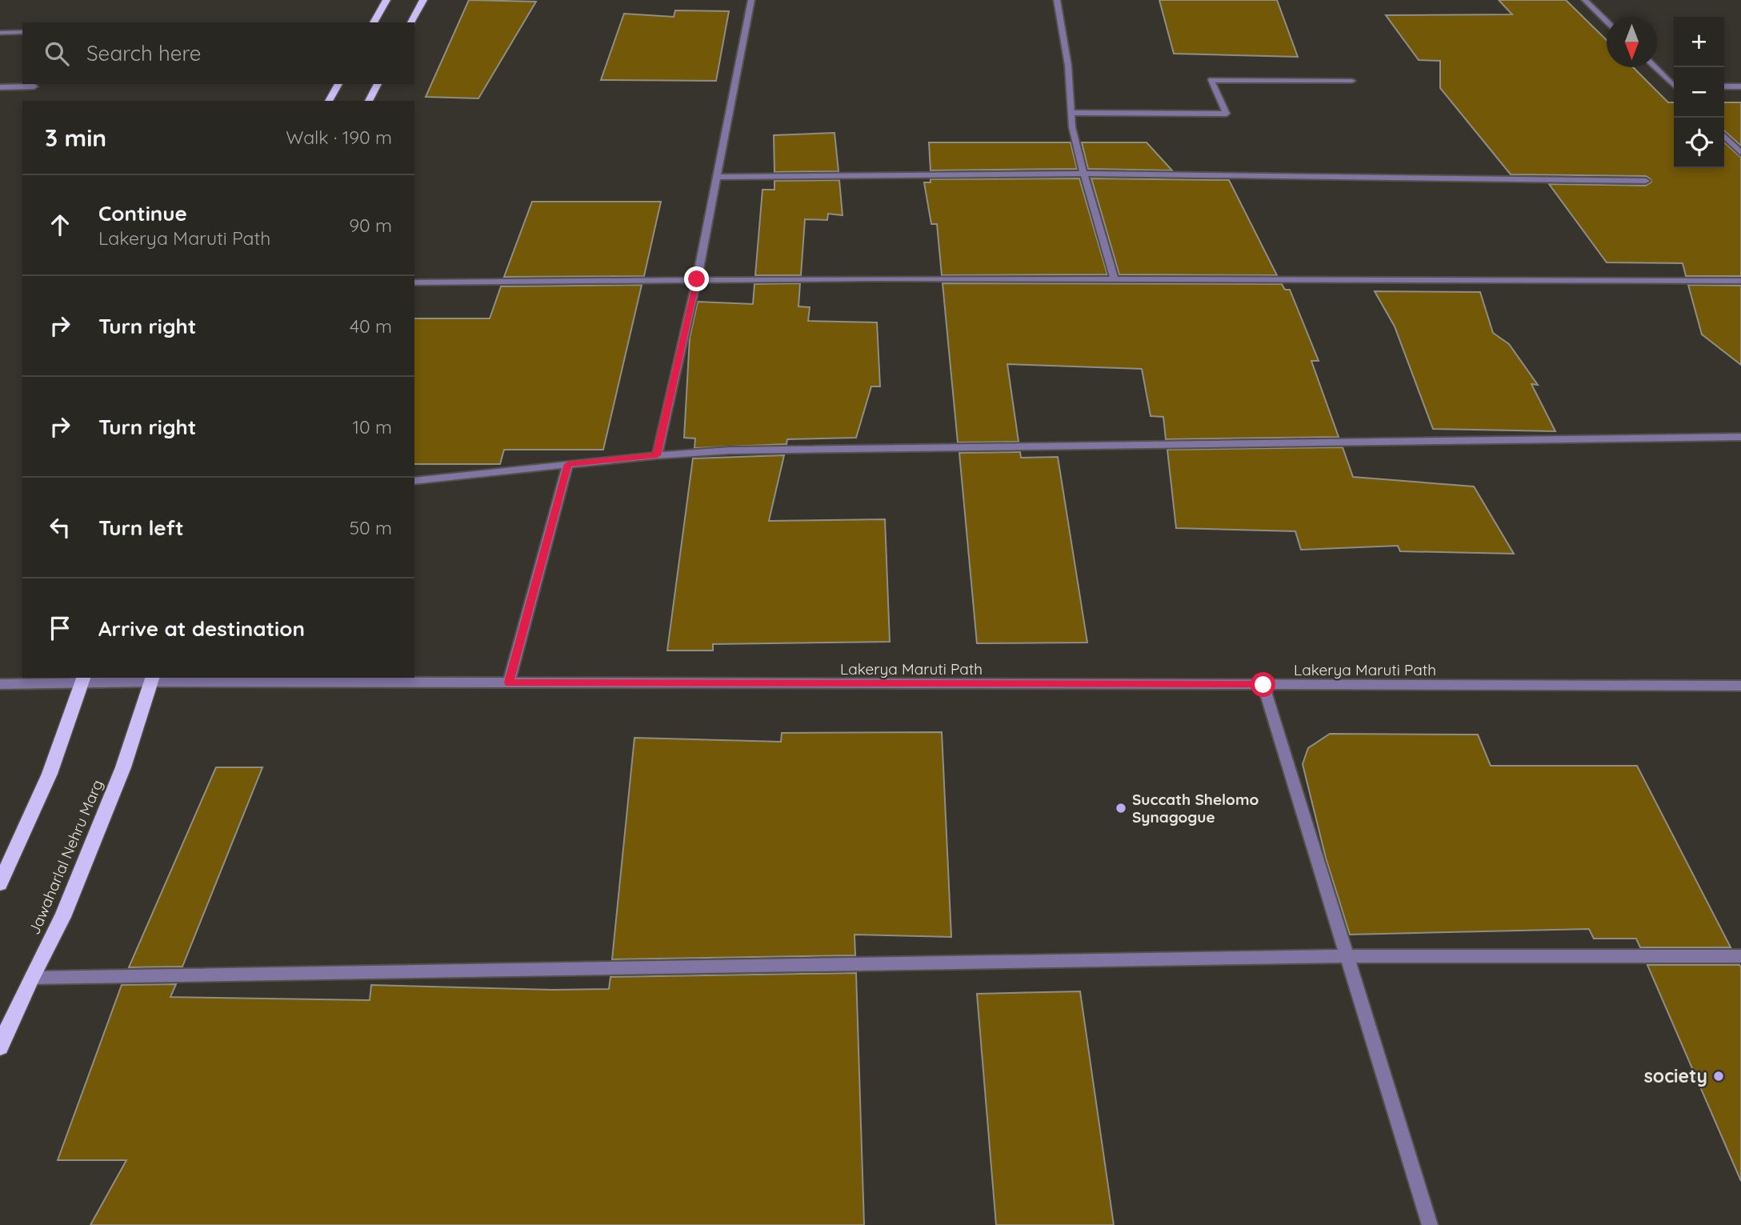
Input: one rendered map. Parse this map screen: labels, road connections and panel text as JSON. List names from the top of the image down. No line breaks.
{"streets":{"main road":["Jawaharlal Nehru Marg"],"street":["Lakerya Maruti Path"]},"crossings":[["Lakerya Maruti Path","Jawaharlal Nehru Marg"]],"places":["Succath Shelomo Synagogue","society"],"north":"bottom","page":{"map_buttons":["+","−"],"search":"Search here","heading":["3 min","Walk · 190 m"],"list":[["Continue","Lakerya Maruti Path","90 m"],["Turn right","40 m"],["Turn right","10 m"],["Turn left","50 m"],"Arrive at destination"]}}
